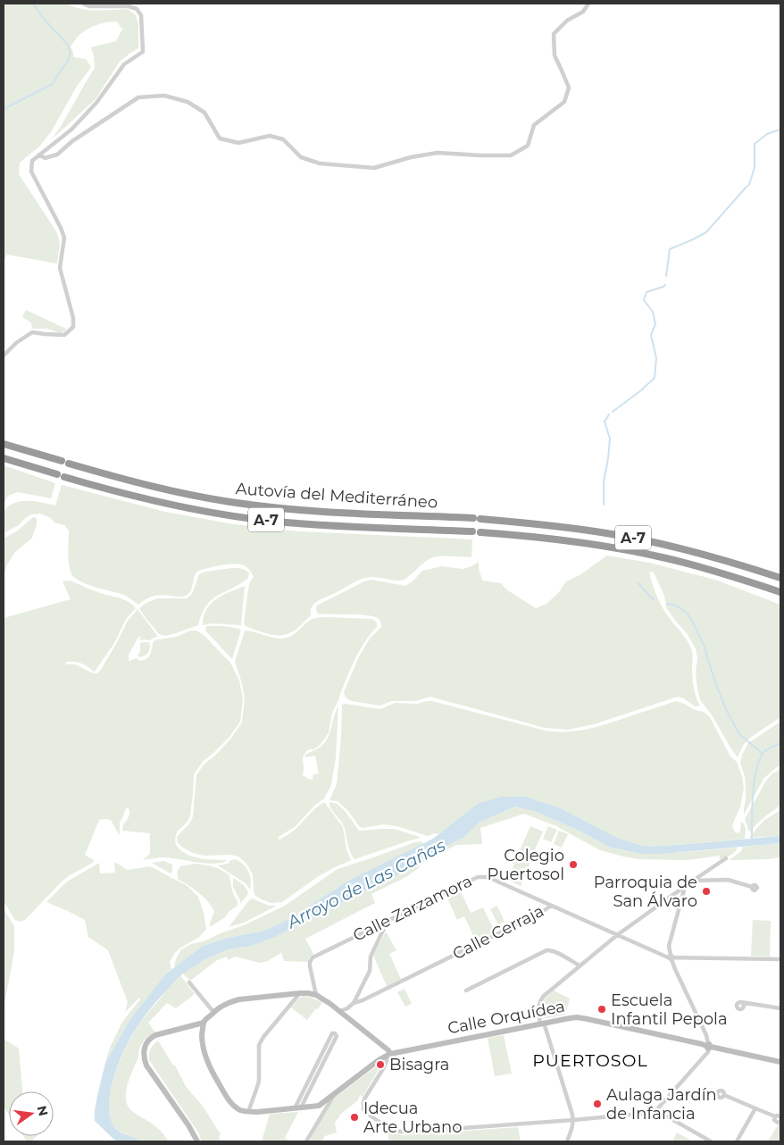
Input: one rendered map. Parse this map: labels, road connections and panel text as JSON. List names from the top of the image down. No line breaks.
{"streets":{"highway":["Autovía del Mediterráneo","A-7"],"street":["Calle Zarzamora","Calle Cerraja","Calle Orquídea"]},"crossings":[["Calle Zarzamora","Calle Cerraja"]],"districts":["PUERTOSOL"],"water":["Arroyo de Las Cañas"],"places":["Colegio Puertosol","Parroquia de San Álvaro","Escuela Infantil Pepola","Bisagra","Aulaga Jardín de Infancia","Idecua Arte Urbano"],"north":"right"}
